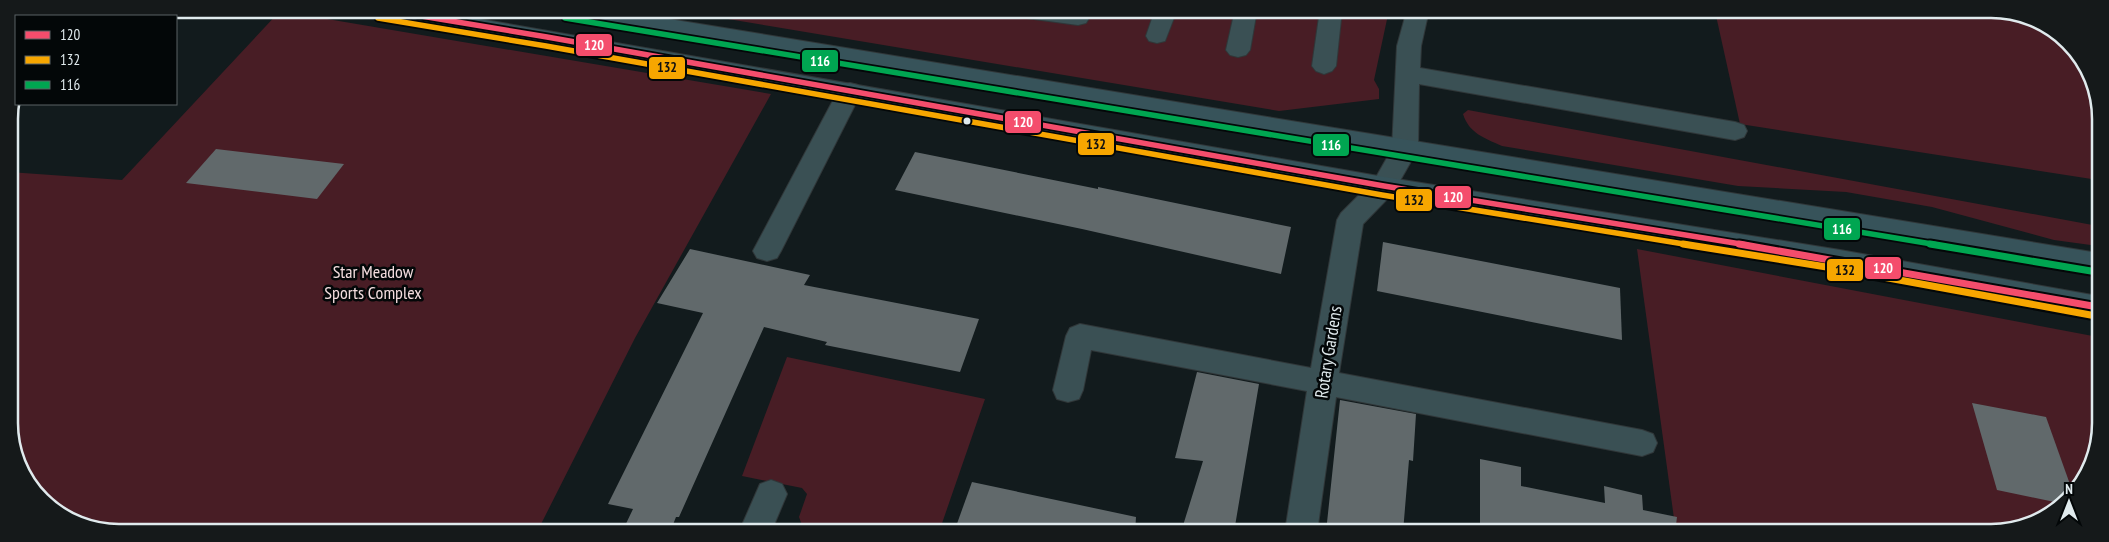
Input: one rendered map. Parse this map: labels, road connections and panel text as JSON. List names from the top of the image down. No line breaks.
{"streets":{"street":["Rotary Gardens"]},"parks":["Star Meadow Sports Complex"],"lines":["transit line 120","transit line 132","transit line 116"],"legend":["120","132","116"],"north":"top"}
